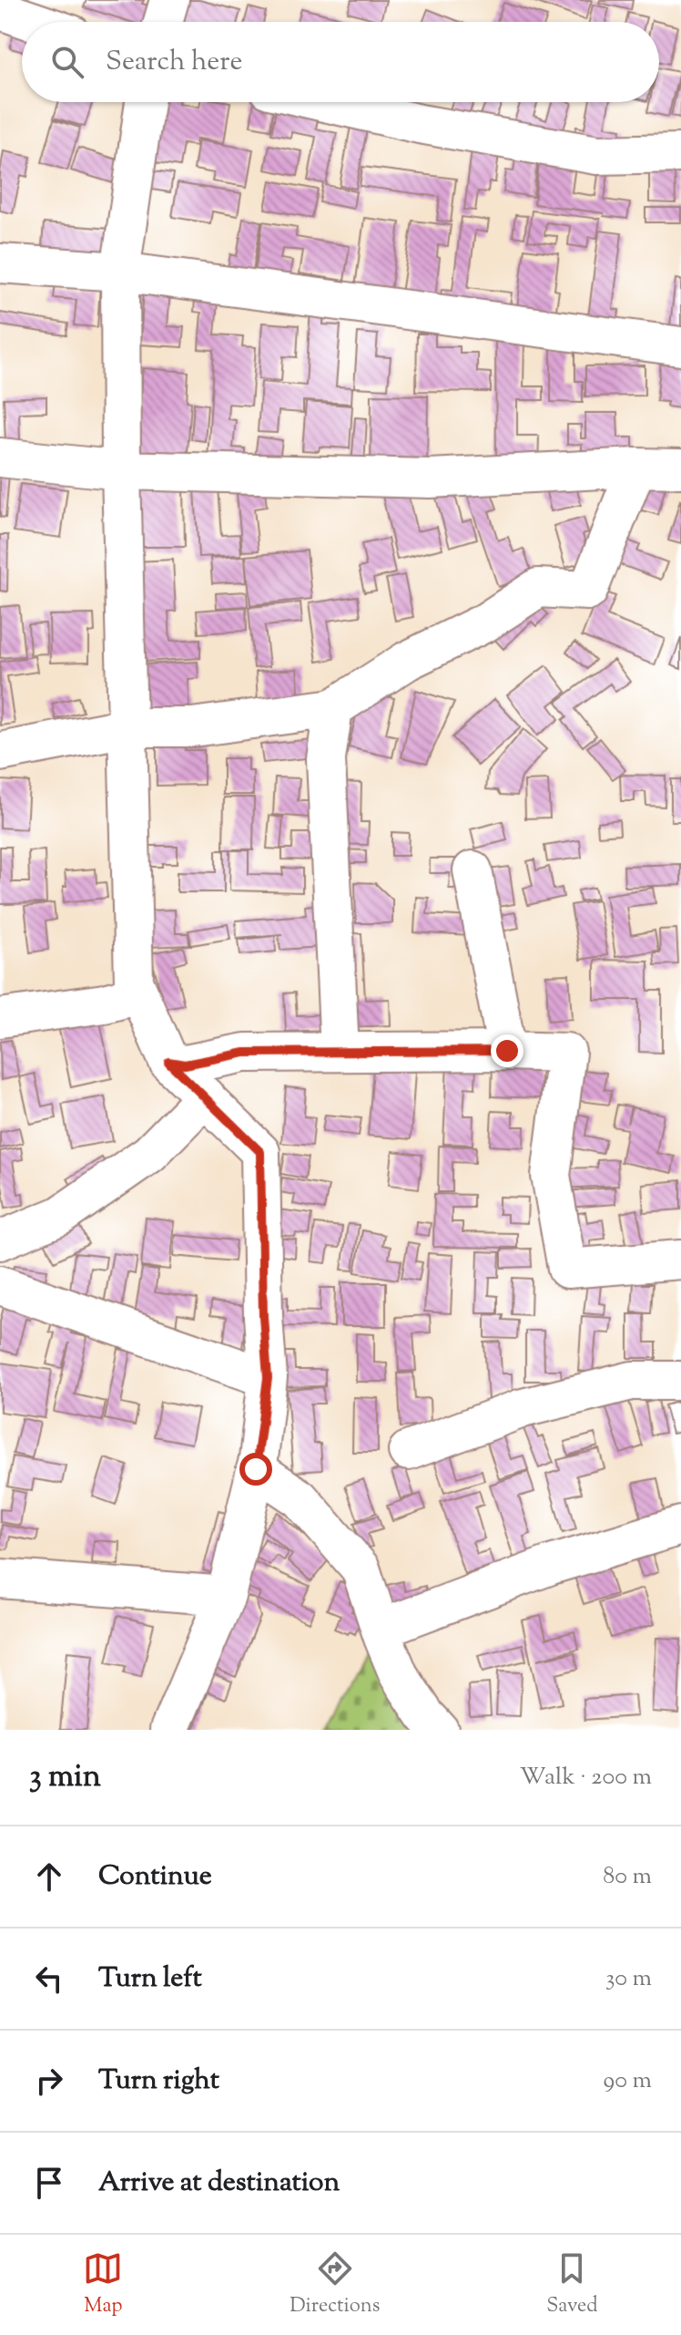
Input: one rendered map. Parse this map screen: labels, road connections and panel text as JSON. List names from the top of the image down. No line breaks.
{"page":{"search":"Search here","heading":["3 min","Walk · 200 m"],"list":[["Continue","80 m"],["Turn left","30 m"],["Turn right","90 m"],"Arrive at destination"],"nav":["Map","Directions","Saved"]}}
